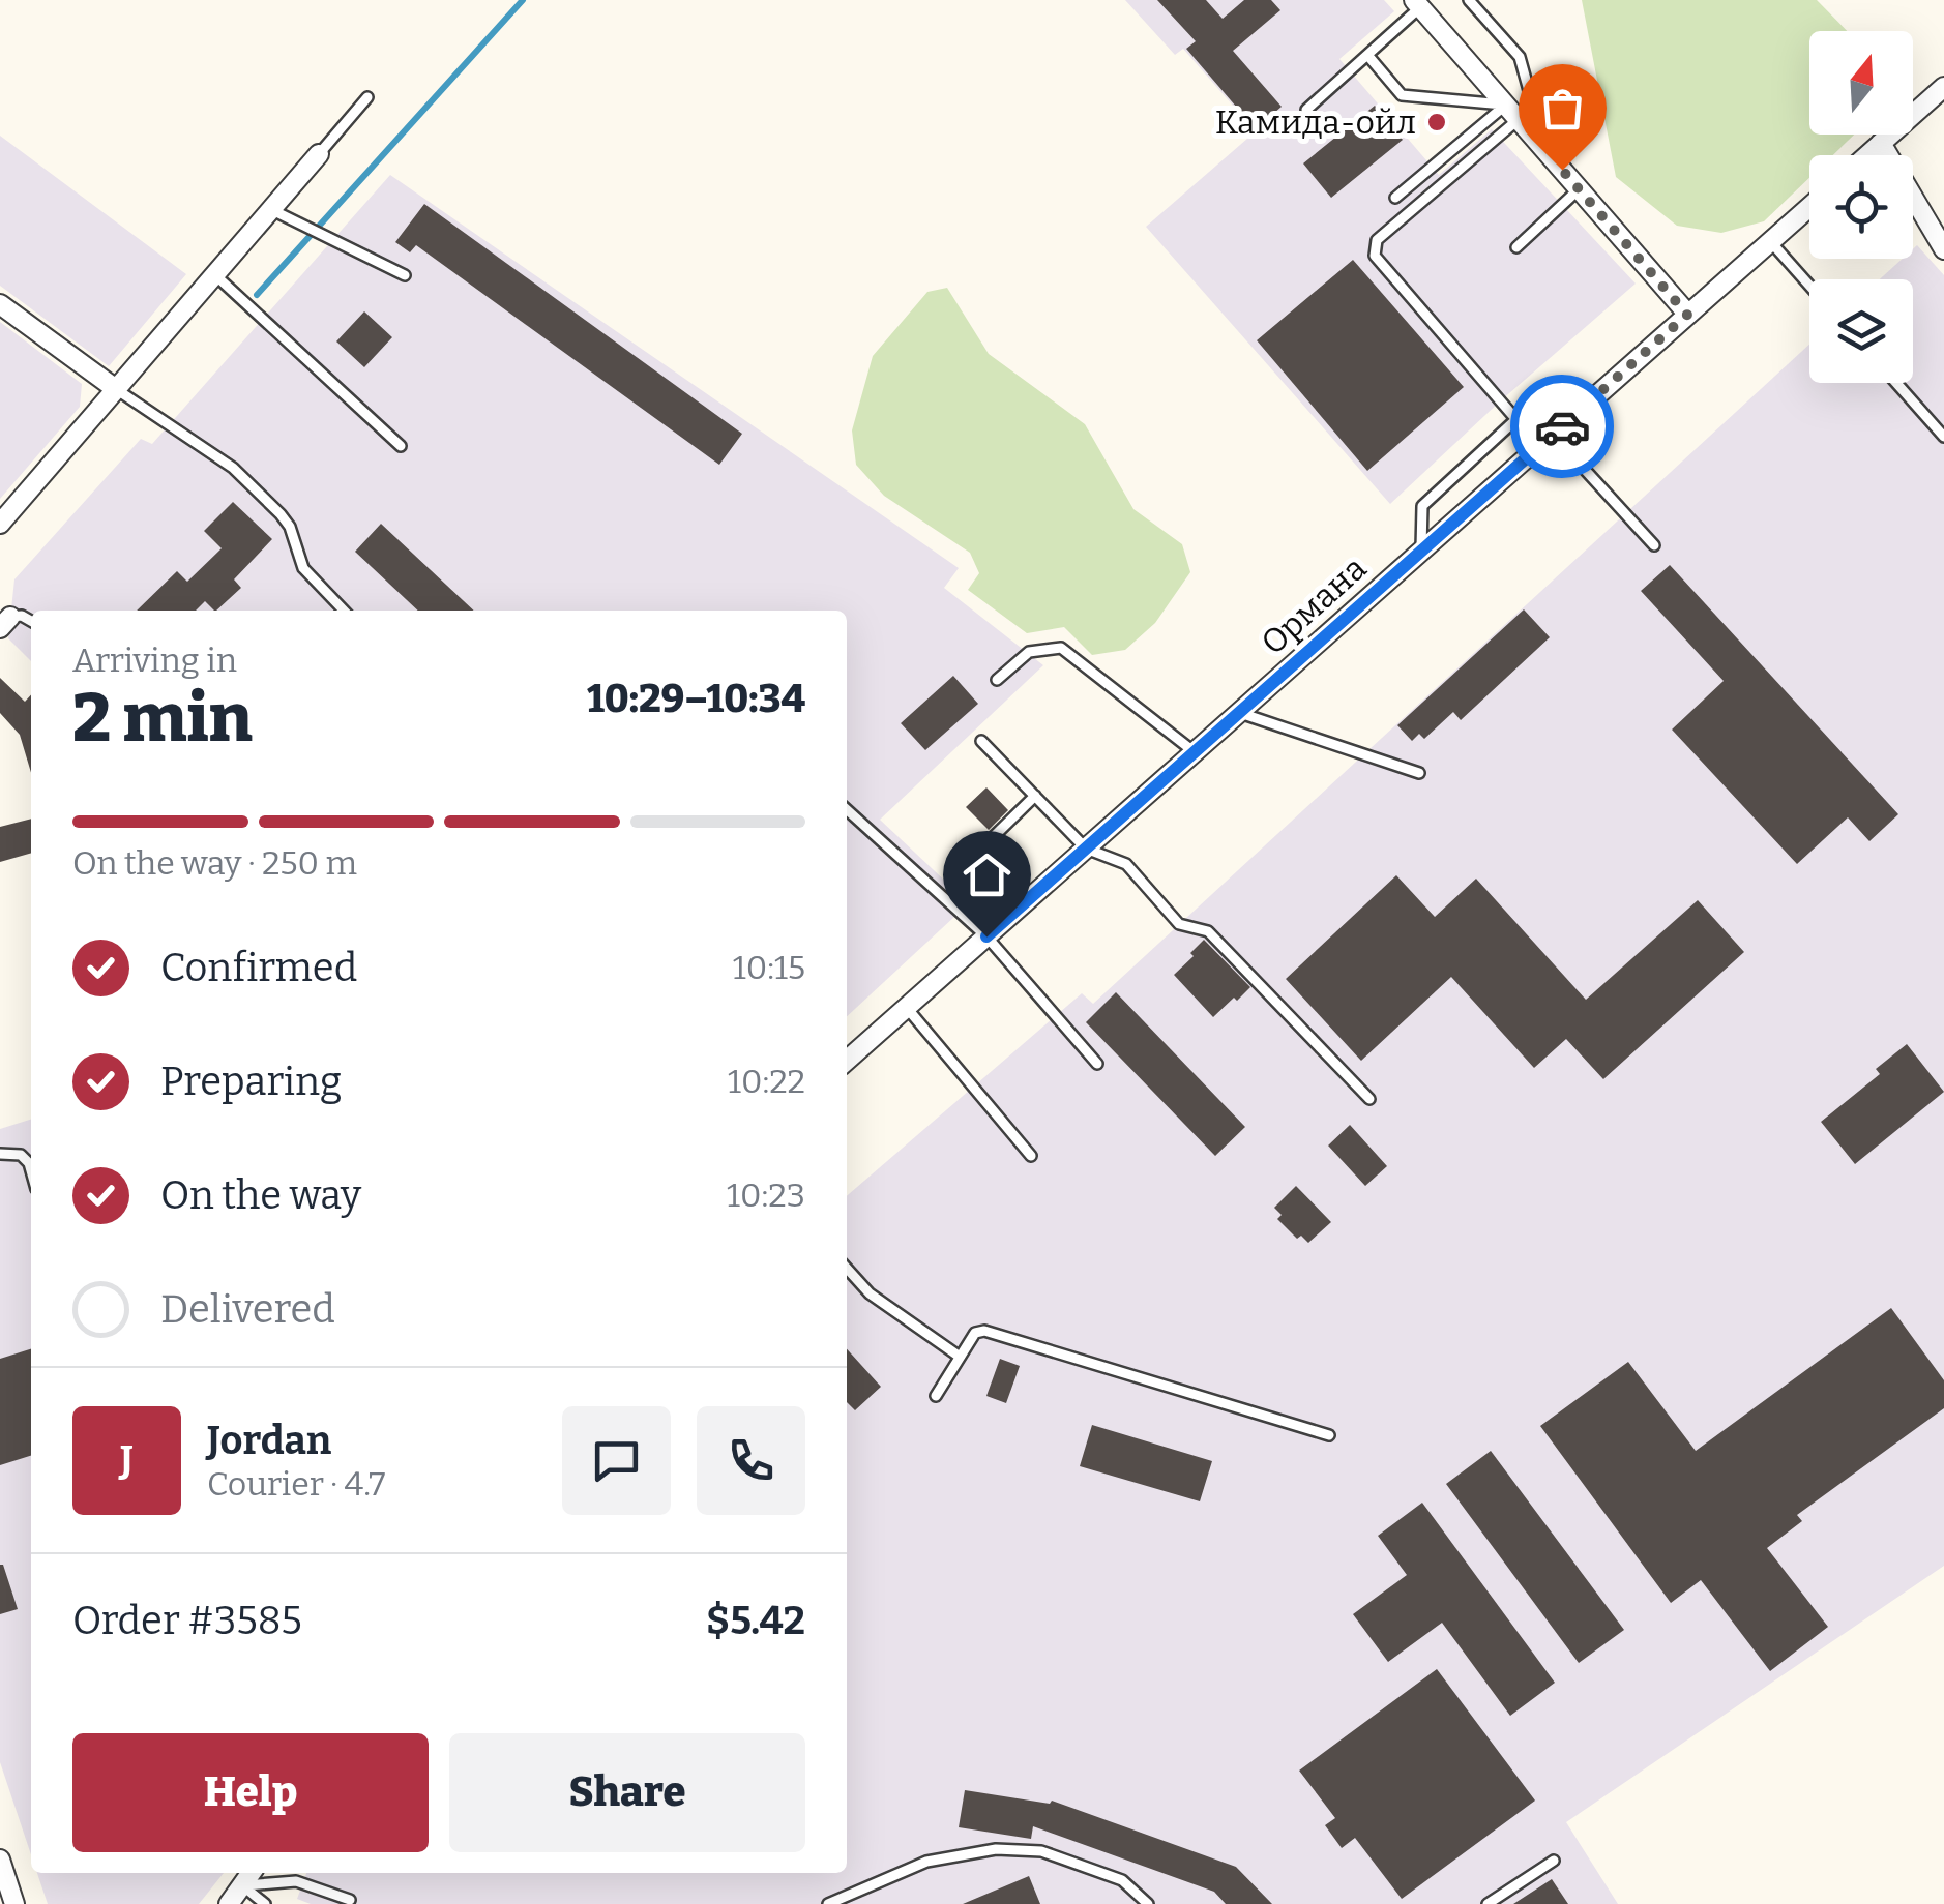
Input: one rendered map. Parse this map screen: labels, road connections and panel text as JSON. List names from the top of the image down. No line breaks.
{"streets":{"street":["Ормана"]},"places":["Камида-ойл"],"north":"top","page":{"heading":["2 min","Arriving in","10:29–10:34"],"panel":["Jordan","Courier · 4.7","Order #3585","$5.42"],"bar":"On the way · 250 m","list":[["Confirmed","10:15"],["Preparing","10:22"],["On the way","10:23"],"Delivered"],"round":"J","buttons":["Help","Share"]}}
